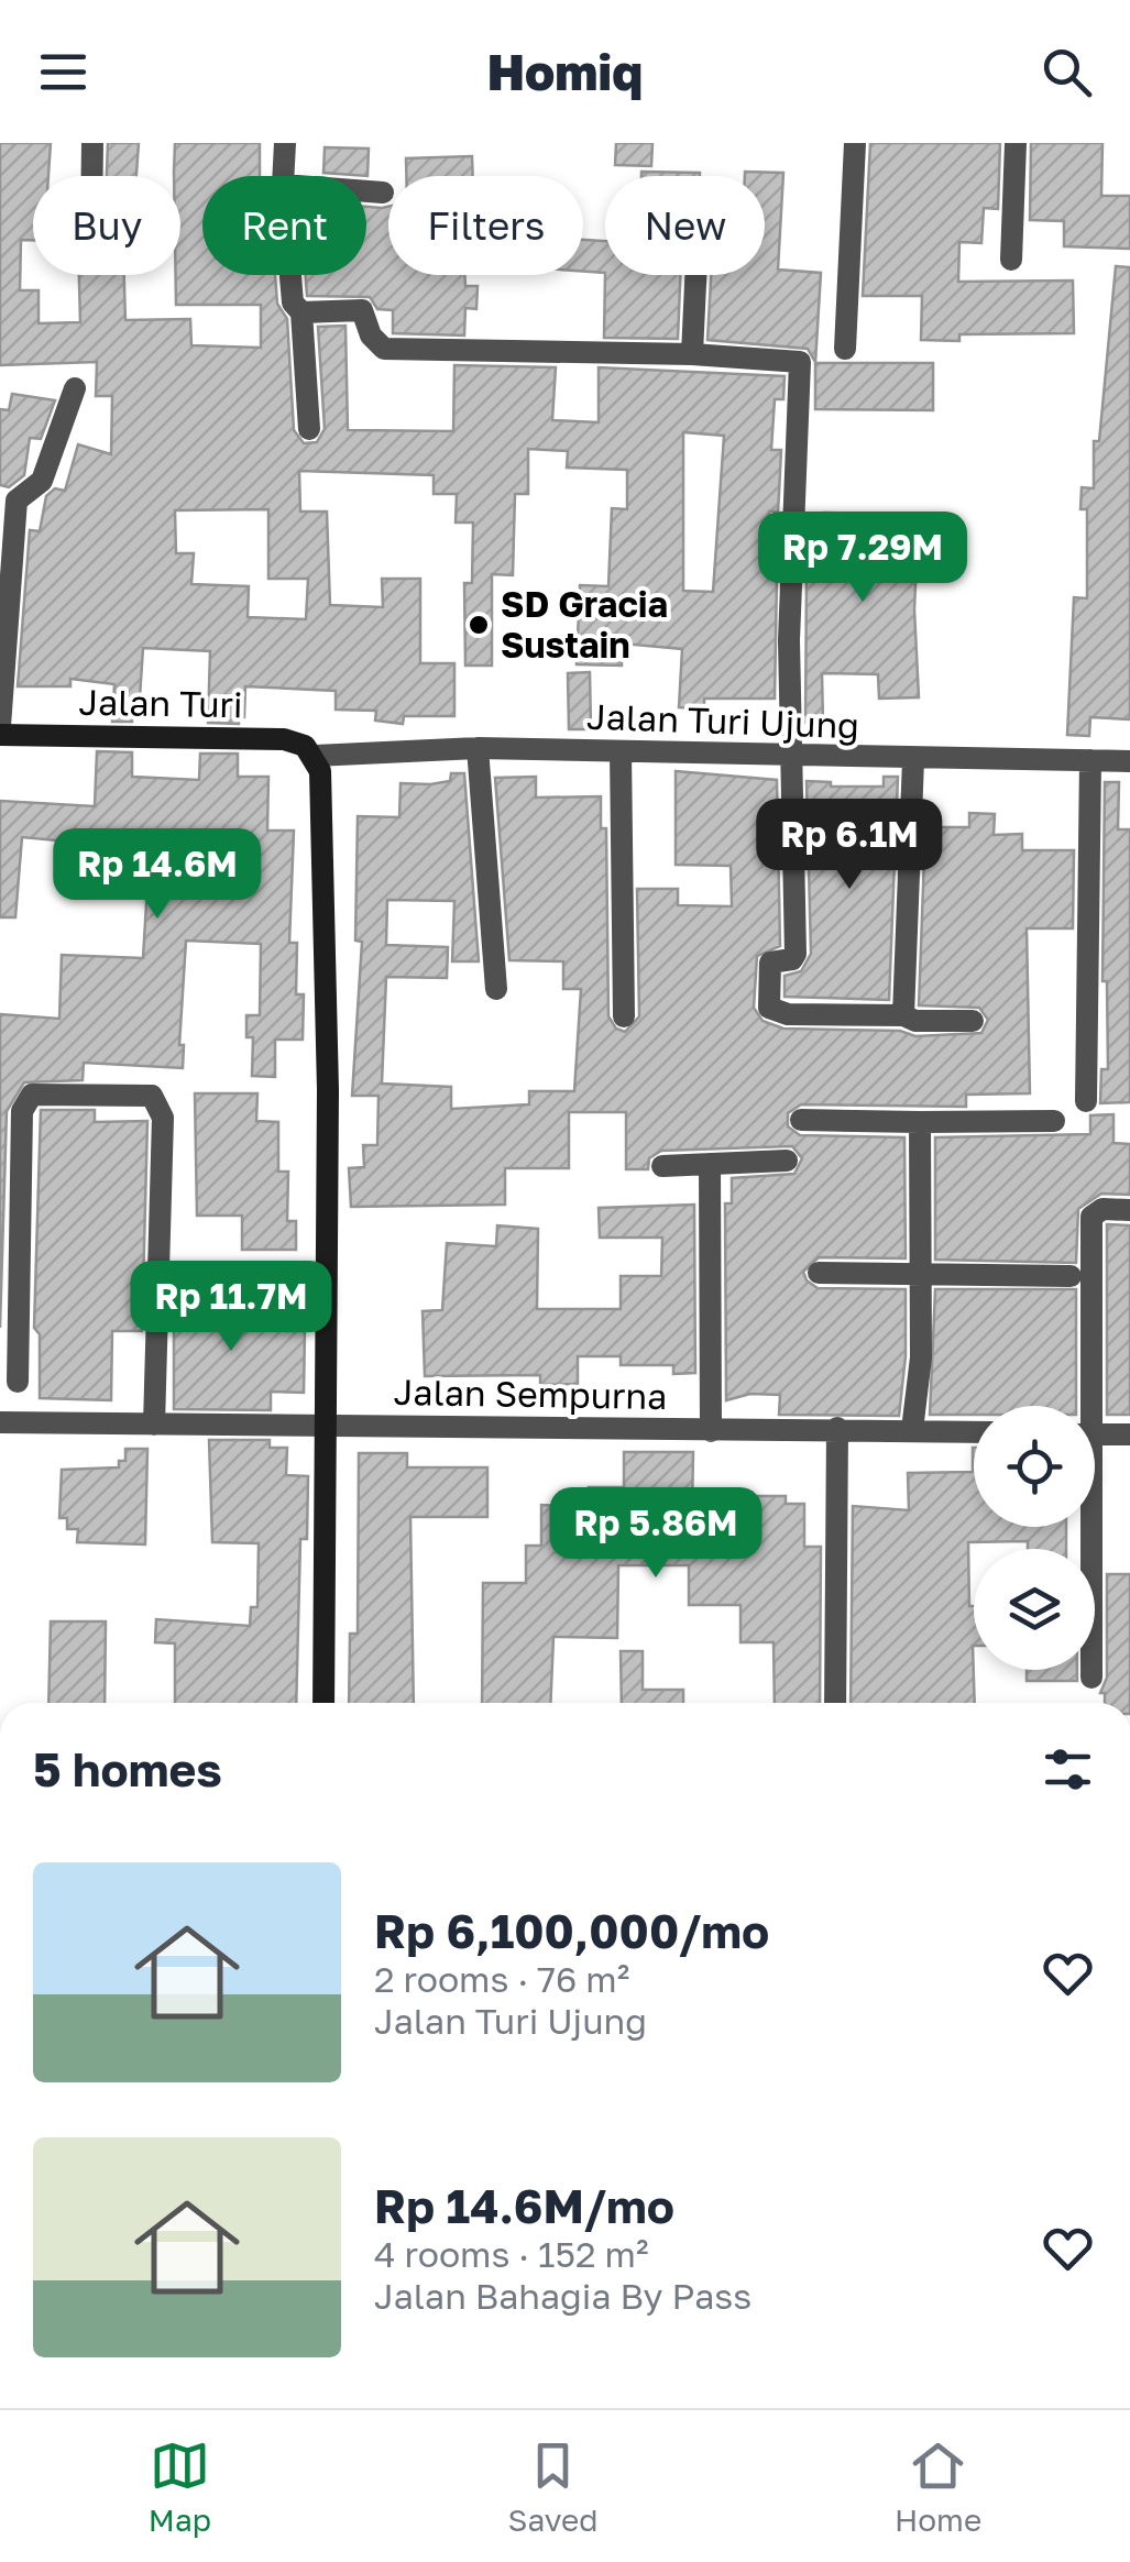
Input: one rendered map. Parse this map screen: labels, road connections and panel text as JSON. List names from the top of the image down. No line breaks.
{"streets":{"main road":["Jalan Turi"],"street":["Jalan Turi Ujung","Jalan Sempurna"]},"crossings":[["Jalan Turi","Jalan Turi Ujung"]],"places":["SD Gracia Sustain"],"page":{"header":"Homiq","chip":["Buy","Rent","Filters","New"],"price":["Rp 7.29M","Rp 6.1M","Rp 14.6M","Rp 11.7M","Rp 5.86M"],"heading":"5 homes","list":[{"name":"Rp 6,100,000/mo","note":"2 rooms · 76 m² · Jalan Turi Ujung"},{"name":"Rp 14.6M/mo","note":"4 rooms · 152 m² · Jalan Bahagia By Pass"}],"tabs":["Map","Saved","Home"]}}
